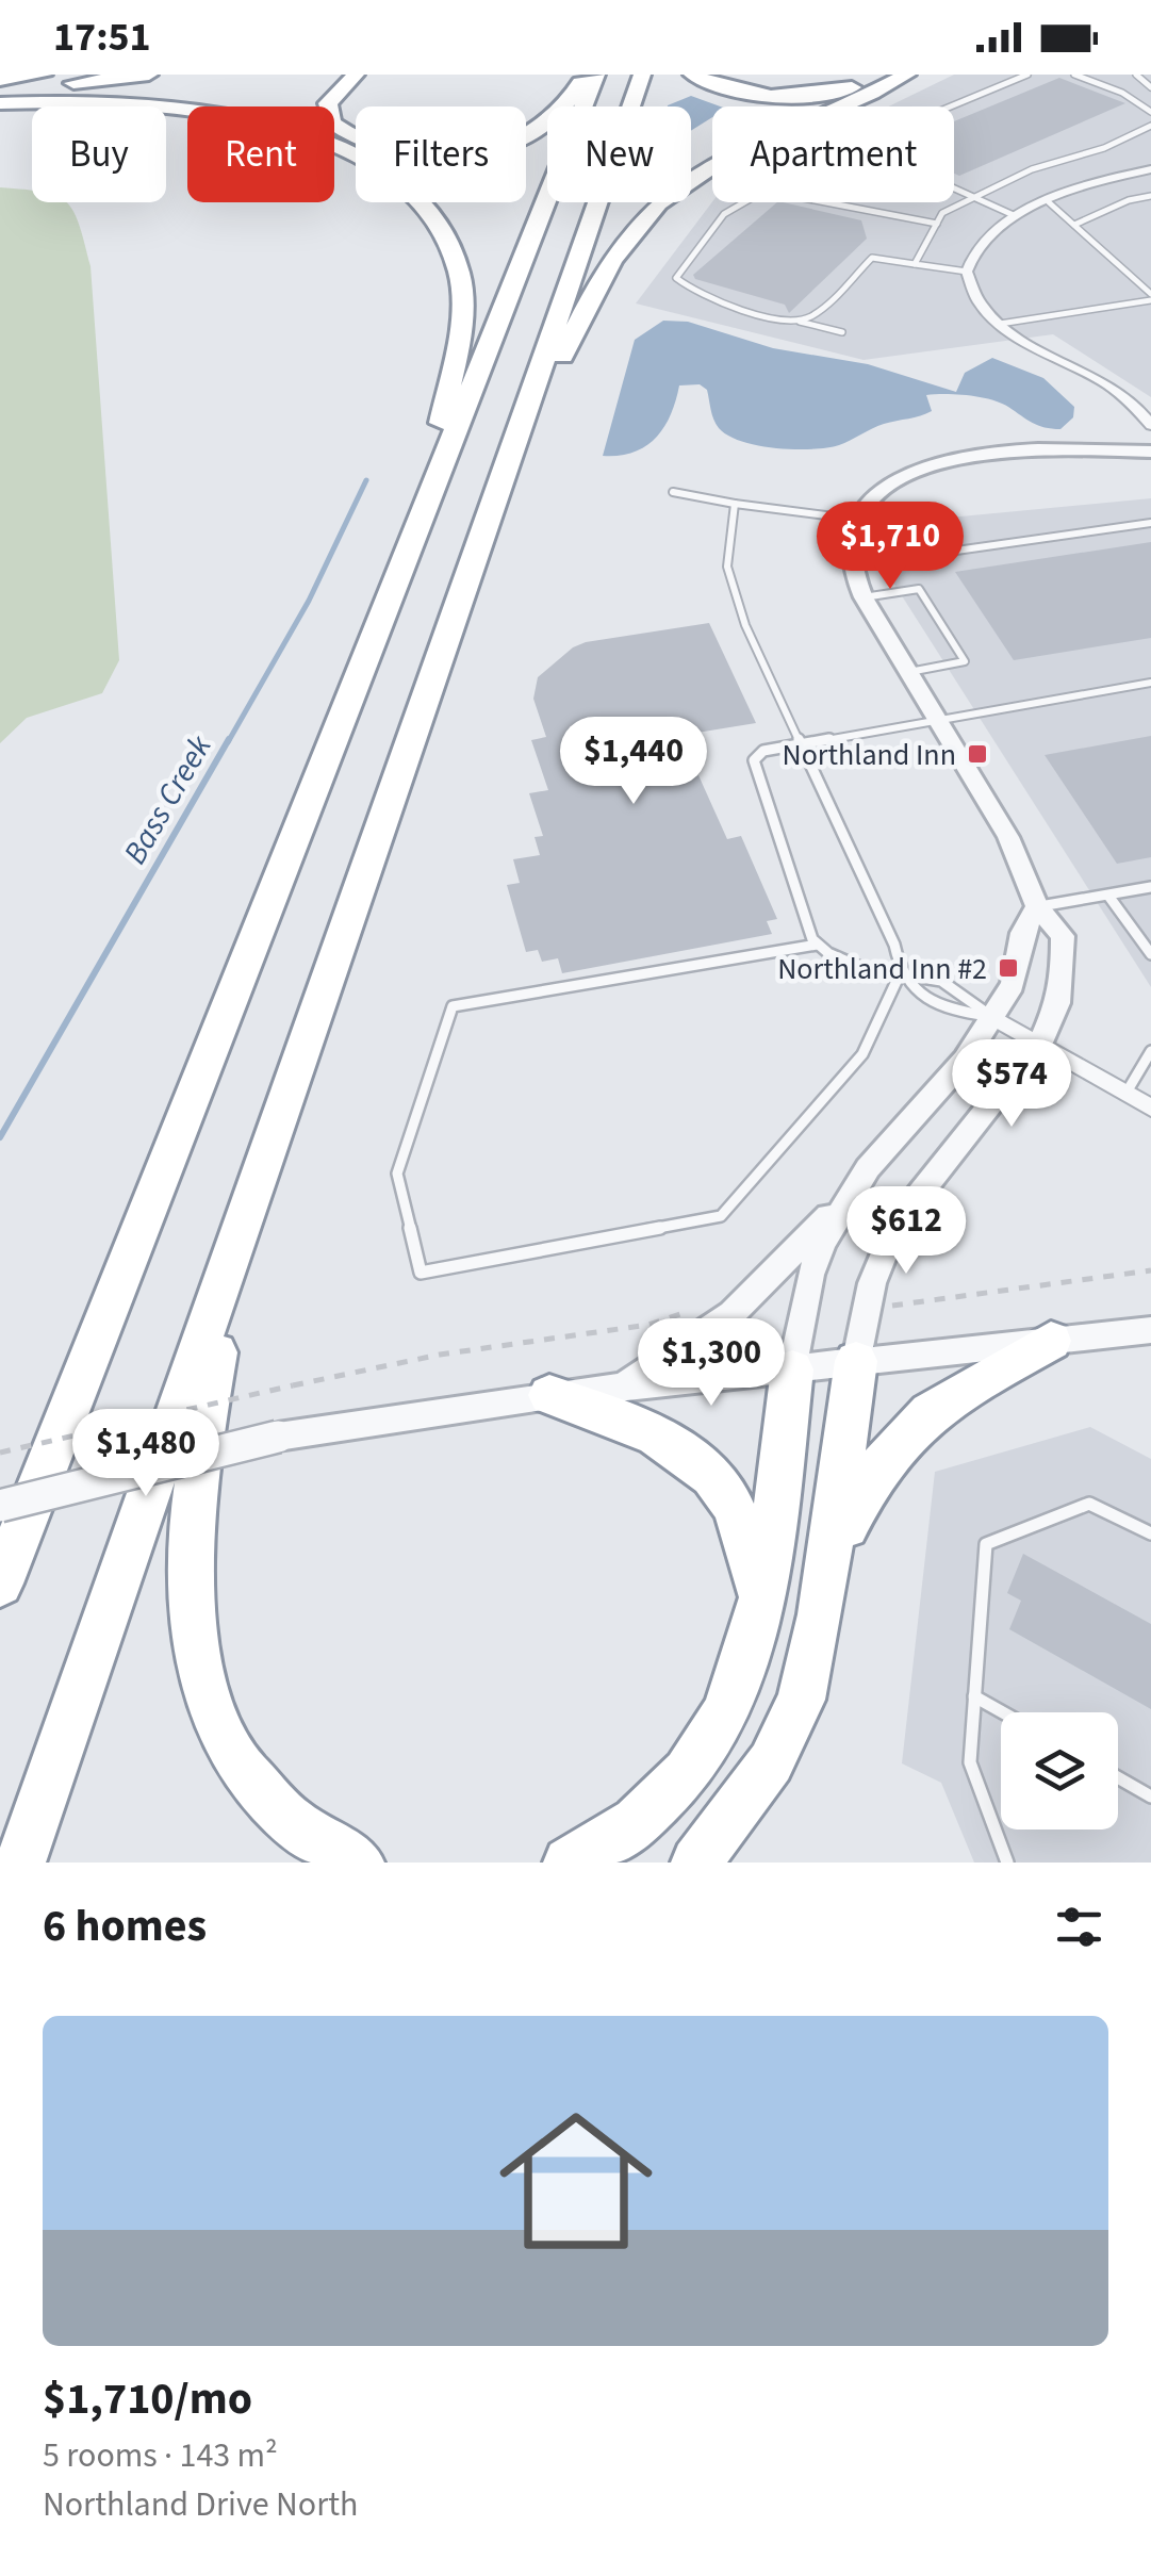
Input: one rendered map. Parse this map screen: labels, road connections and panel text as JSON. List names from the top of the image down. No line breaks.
{"water":["Bass Creek"],"places":{"transit":["Northland Inn","Northland Inn #2"]},"page":{"status":"17:51","chip":["Buy","Rent","Filters","New","Apartment"],"price":["$1,710","$1,440","$574","$612","$1,300","$1,480"],"heading":"6 homes","list":[{"name":"$1,710/mo","note":"5 rooms · 143 m² · Northland Drive North"}]}}
